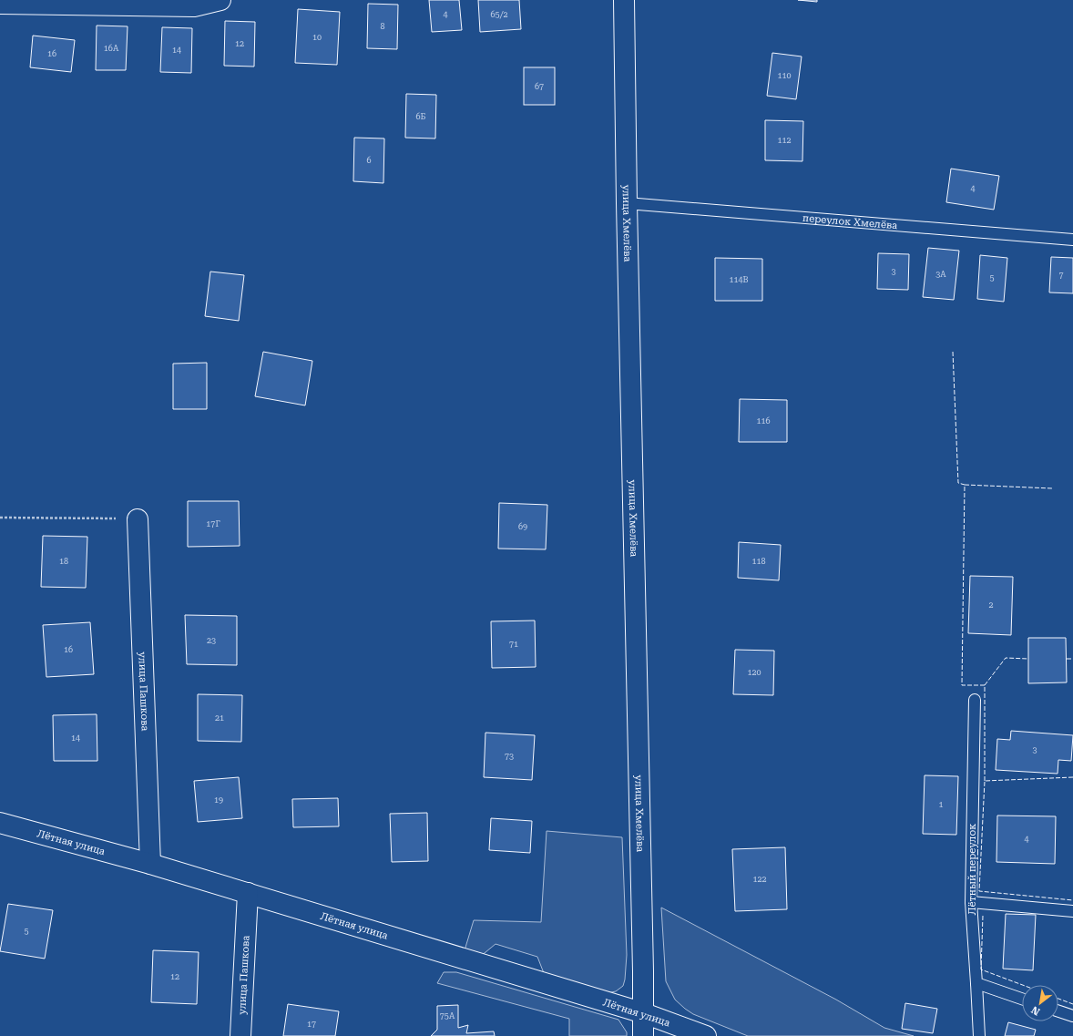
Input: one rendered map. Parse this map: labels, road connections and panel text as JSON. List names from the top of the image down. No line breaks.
{"streets":{"street":["улица Хмелёва","улица Пашкова","Лётная улица"],"lane":["переулок Хмелёва","Лётный переулок"]},"crossings":[["переулок Хмелёва","улица Хмелёва"],["улица Хмелёва","Лётная улица"],["улица Пашкова","Лётная улица"]],"house_numbers":["4","65/2","8","10","12","16А","14","16","110","67","6Б","112","6","4","3","3А","7","5","114В","116","17Г","69","18","118","2","23","71","16","120","21","14","3","73","19","1","4","122","5","12","75А","17"],"north":"bottom left"}
